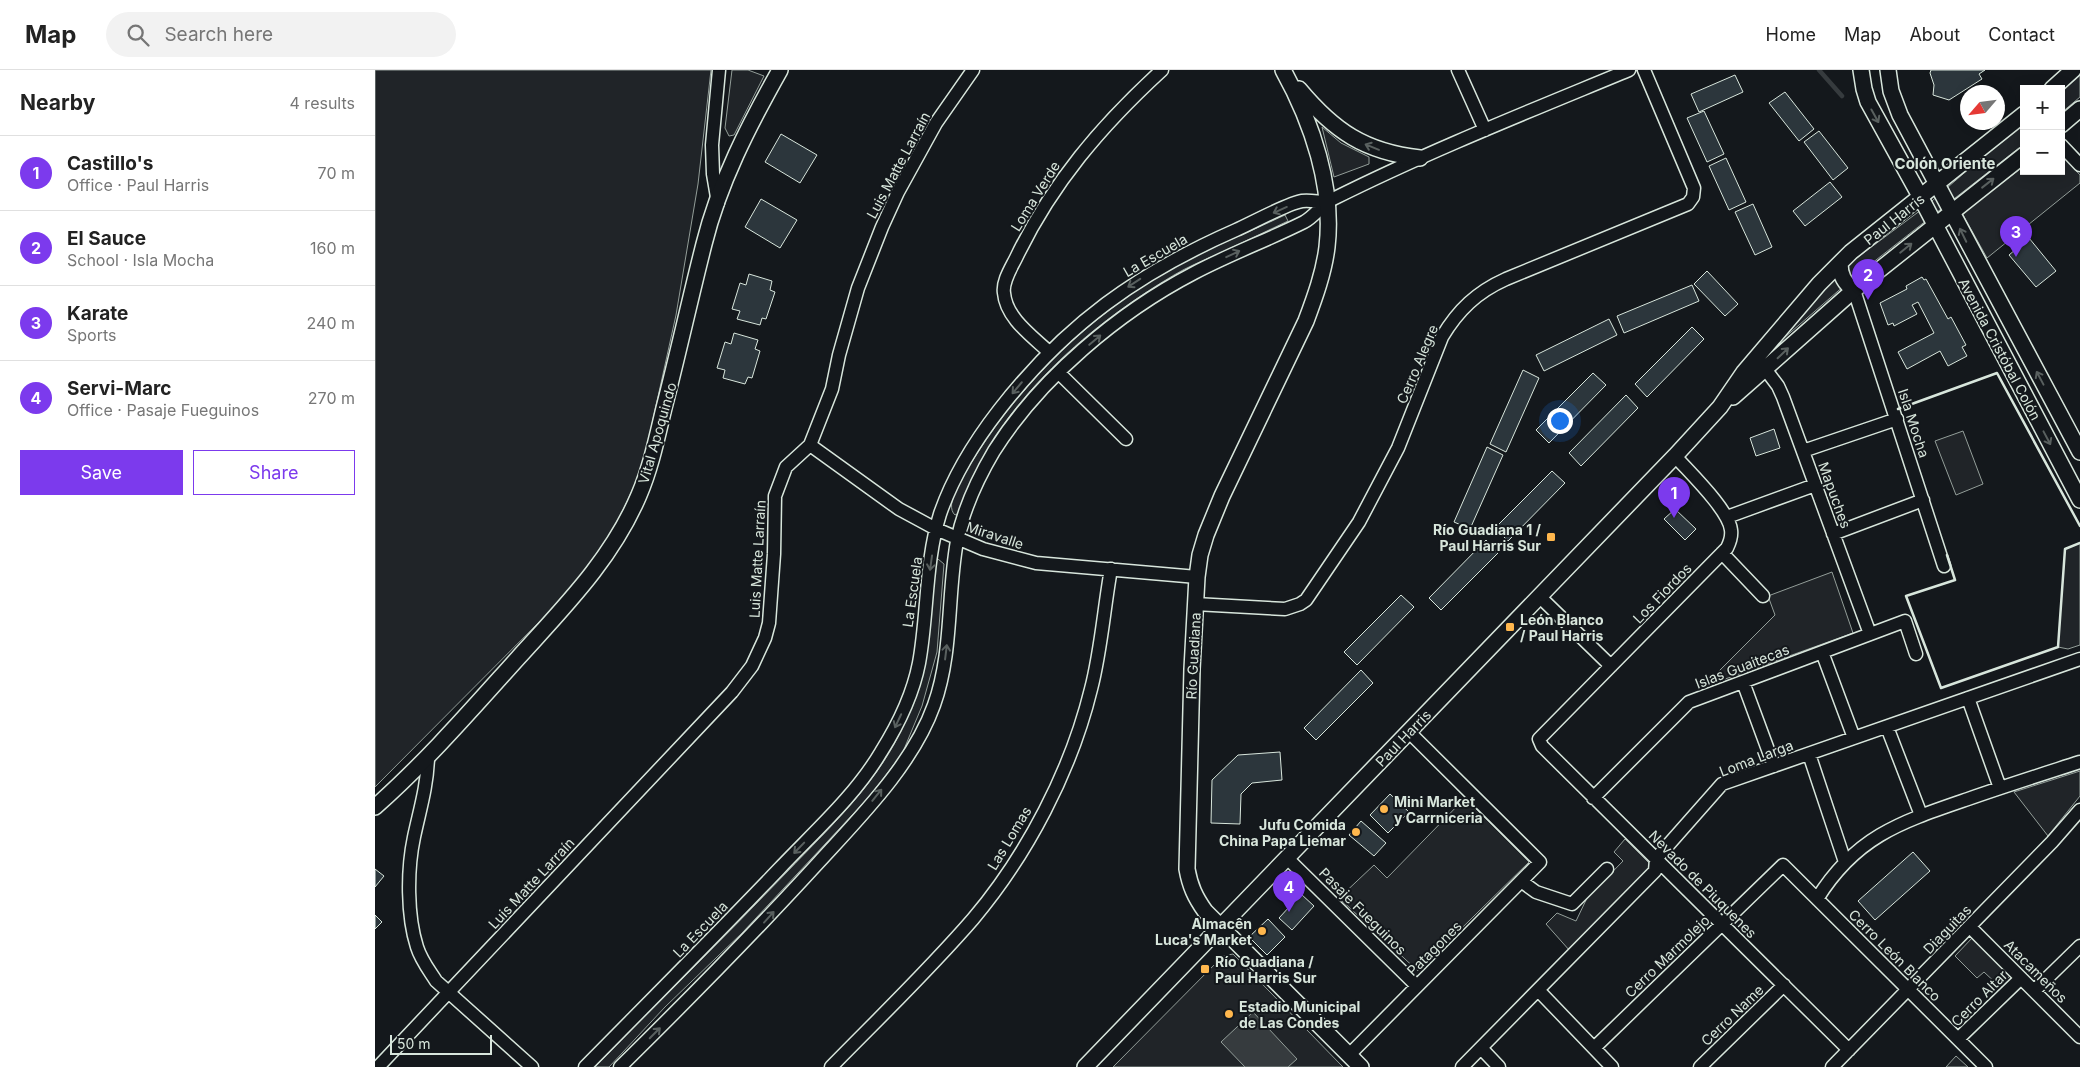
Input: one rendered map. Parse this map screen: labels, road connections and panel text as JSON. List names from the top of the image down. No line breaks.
{"streets":{"street":["Luis Matte Larraín","Loma Verde","Paul Harris","La Escuela","Avenida Cristóbal Colón","Cerro Alegre","Isla Mocha","Vital Apoquindo","Mapuches","Miravalle","Los Fiordos","Río Guadiana","Islas Guaitecas","Loma Larga","Las Lomas","Nevado de Piuquenes","Pasaje Fueguinos","Diaguitas","Patagones","Cerro León Blanco","Cerro Marmolejo","Atacameños","Cerro Altar","Cerro Name"]},"crossings":[["Luis Matte Larraín","Miravalle"],["Loma Verde","La Escuela"],["Paul Harris","Avenida Cristóbal Colón"],["Paul Harris","Isla Mocha"],["Paul Harris","Mapuches"],["Paul Harris","Río Guadiana"],["Paul Harris","Pasaje Fueguinos"],["Paul Harris","Patagones"],["La Escuela","Miravalle"],["La Escuela","Río Guadiana"],["Cerro Alegre","Río Guadiana"],["Mapuches","Islas Guaitecas"],["Miravalle","Río Guadiana"],["Miravalle","Las Lomas"],["Los Fiordos","Nevado de Piuquenes"],["Río Guadiana","Patagones"],["Islas Guaitecas","Nevado de Piuquenes"],["Loma Larga","Nevado de Piuquenes"],["Nevado de Piuquenes","Diaguitas"],["Nevado de Piuquenes","Cerro Marmolejo"],["Nevado de Piuquenes","Cerro Name"],["Pasaje Fueguinos","Patagones"],["Diaguitas","Cerro León Blanco"],["Diaguitas","Atacameños"],["Cerro León Blanco","Cerro Marmolejo"],["Cerro León Blanco","Cerro Altar"],["Atacameños","Cerro Altar"]],"districts":["Colón Oriente"],"places":{"transit":["Río Guadiana 1 / Paul Harris Sur","León Blanco / Paul Harris","Río Guadiana / Paul Harris Sur"],"other":["Mini Market y Carrniceria","Jufu Comida China Papa Liemar","Almacên Luca's Market","Estadio Municipal de Las Condes"]},"scale_bar":"50 m","north":"bottom left","page":{"header":"Map","search":"Search here","nav":["Home","Map","About","Contact"],"heading":["Nearby","4 results"],"map_buttons":["+","−"],"list":[{"mark":"1","name":"Castillo's","note":"Office · Paul Harris","value":"70 m"},{"mark":"2","name":"El Sauce","note":"School · Isla Mocha","value":"160 m"},{"mark":"3","name":"Karate","note":"Sports","value":"240 m"},{"mark":"4","name":"Servi-Marc","note":"Office · Pasaje Fueguinos","value":"270 m"}],"pins":["3","2","1","4"],"buttons":["Save","Share"],"scale":"50 m"}}
